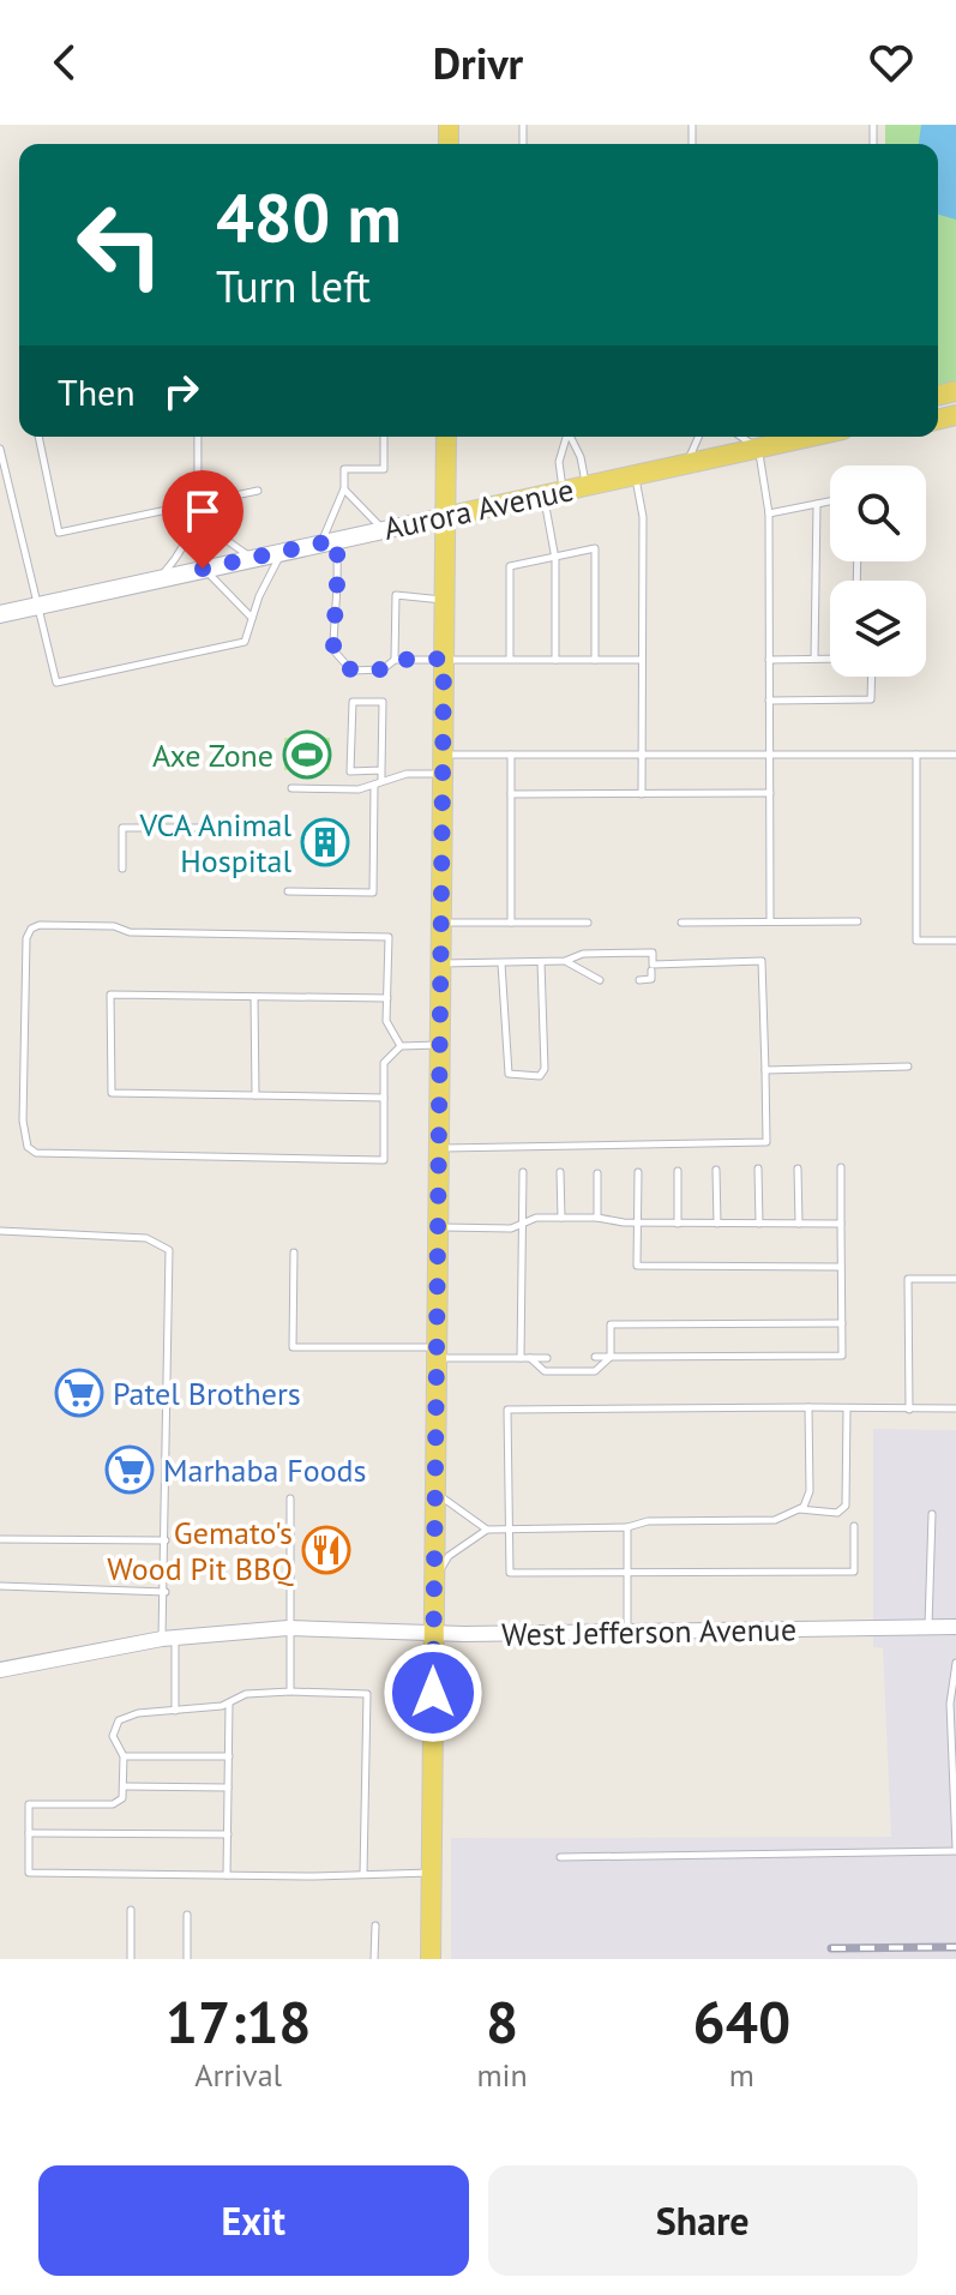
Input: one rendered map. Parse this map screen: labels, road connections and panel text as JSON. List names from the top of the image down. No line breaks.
{"streets":{"main road":["Aurora Avenue"],"street":["West Jefferson Avenue"]},"places":{"sports":["Axe Zone"],"building":["VCA Animal Hospital"],"supermarket":["Patel Brothers","Marhaba Foods"],"restaurant":["Gemato's Wood Pit BBQ"]},"page":{"header":"Drivr","turn":["480 m","Turn left"],"then":"Then","eta":["17:18","Arrival","8","min","640","m"],"buttons":["Exit","Share"]}}
